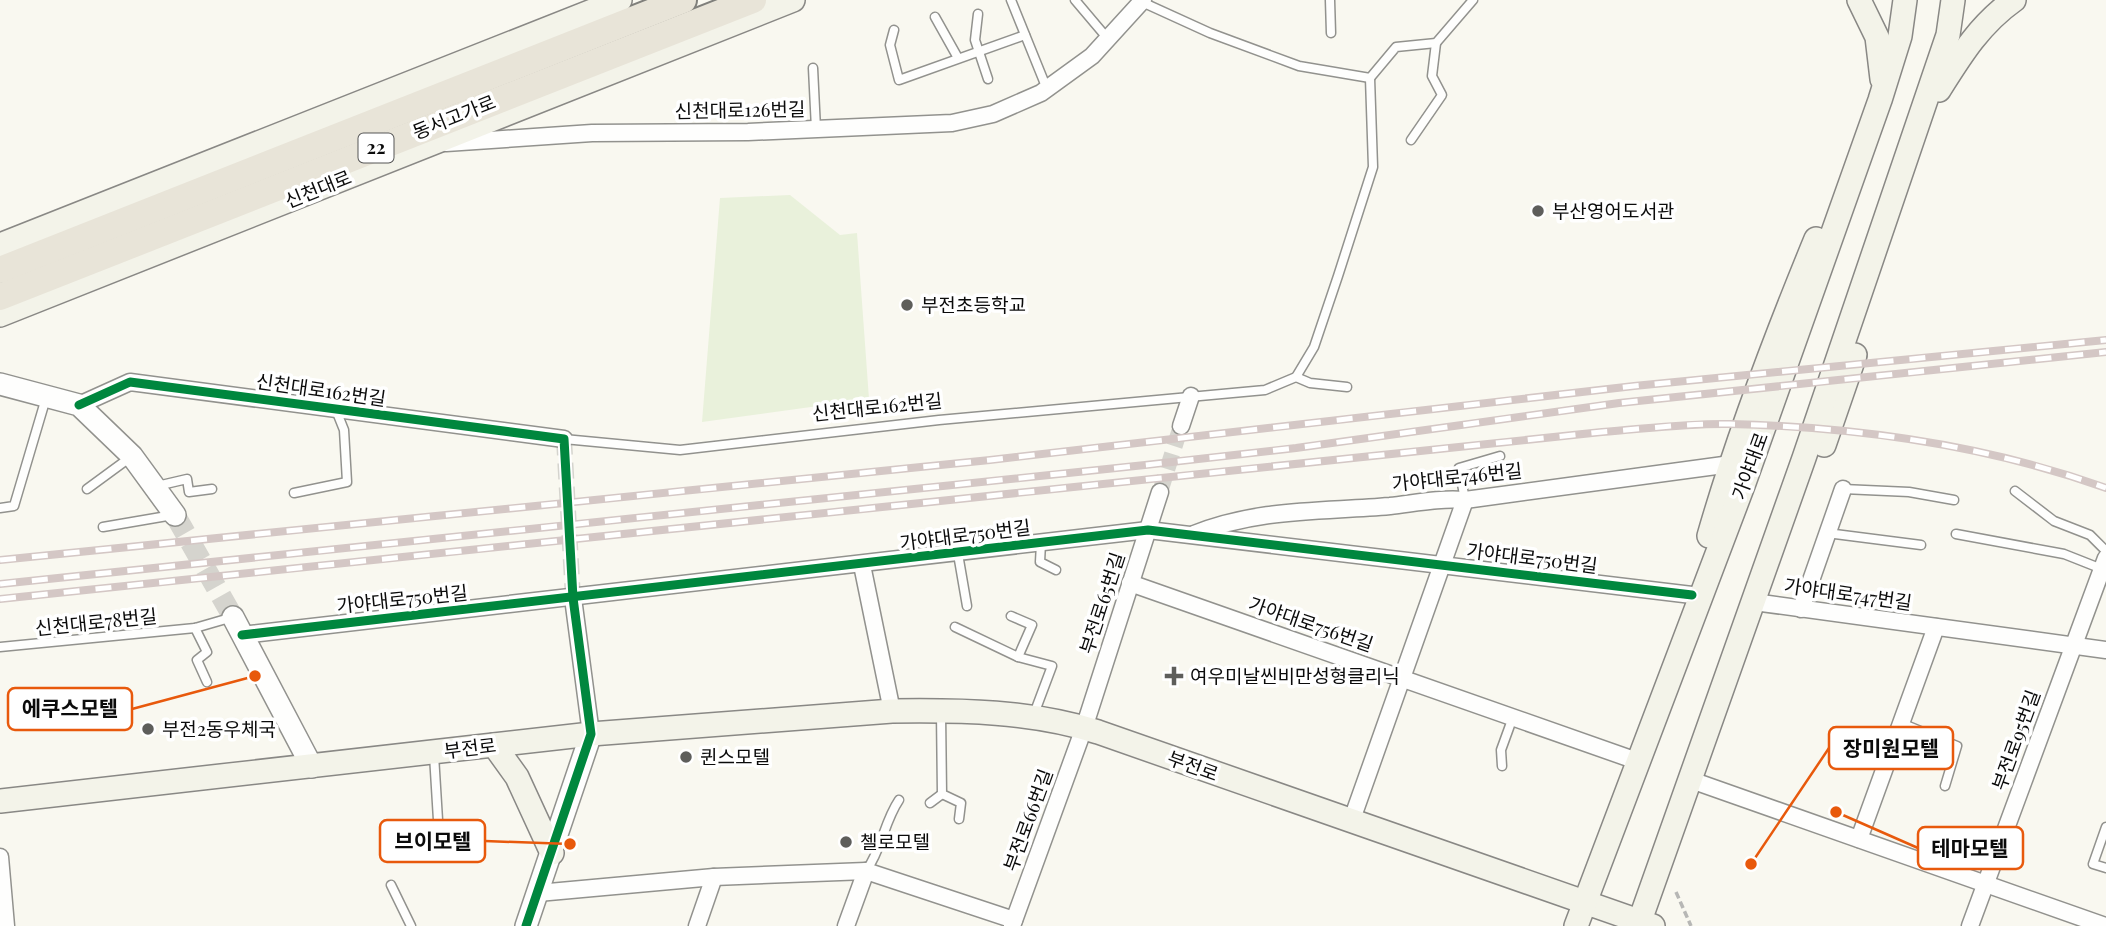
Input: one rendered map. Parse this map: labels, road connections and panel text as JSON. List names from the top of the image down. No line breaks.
{"streets":{"highway":["동서고가로","22"],"main road":["신천대로","가야대로","부전로"],"street":["신천대로126번길","신천대로162번길","가야대로746번길","가야대로750번길","가야대로747번길","부전로65번길","가야대로756번길","부전로95번길","부전로66번길"],"lane":["신천대로78번길"]},"crossings":[["신천대로126번길","신천대로"],["가야대로","가야대로756번길"],["가야대로","부전로"],["가야대로746번길","가야대로750번길"],["가야대로750번길","부전로65번길"],["가야대로750번길","신천대로78번길"],["가야대로747번길","부전로95번길"],["부전로65번길","가야대로756번길"],["부전로65번길","부전로"],["부전로65번길","부전로66번길"],["부전로","부전로66번길"]],"places":{"other":["부산영어도서관","부전초등학교","에쿠스모텔","부전2동우체국","퀸스모텔","테마모텔","첼로모텔","브이모텔","장미원모텔"],"health":["여우미날씬비만성형클리닉"]}}
